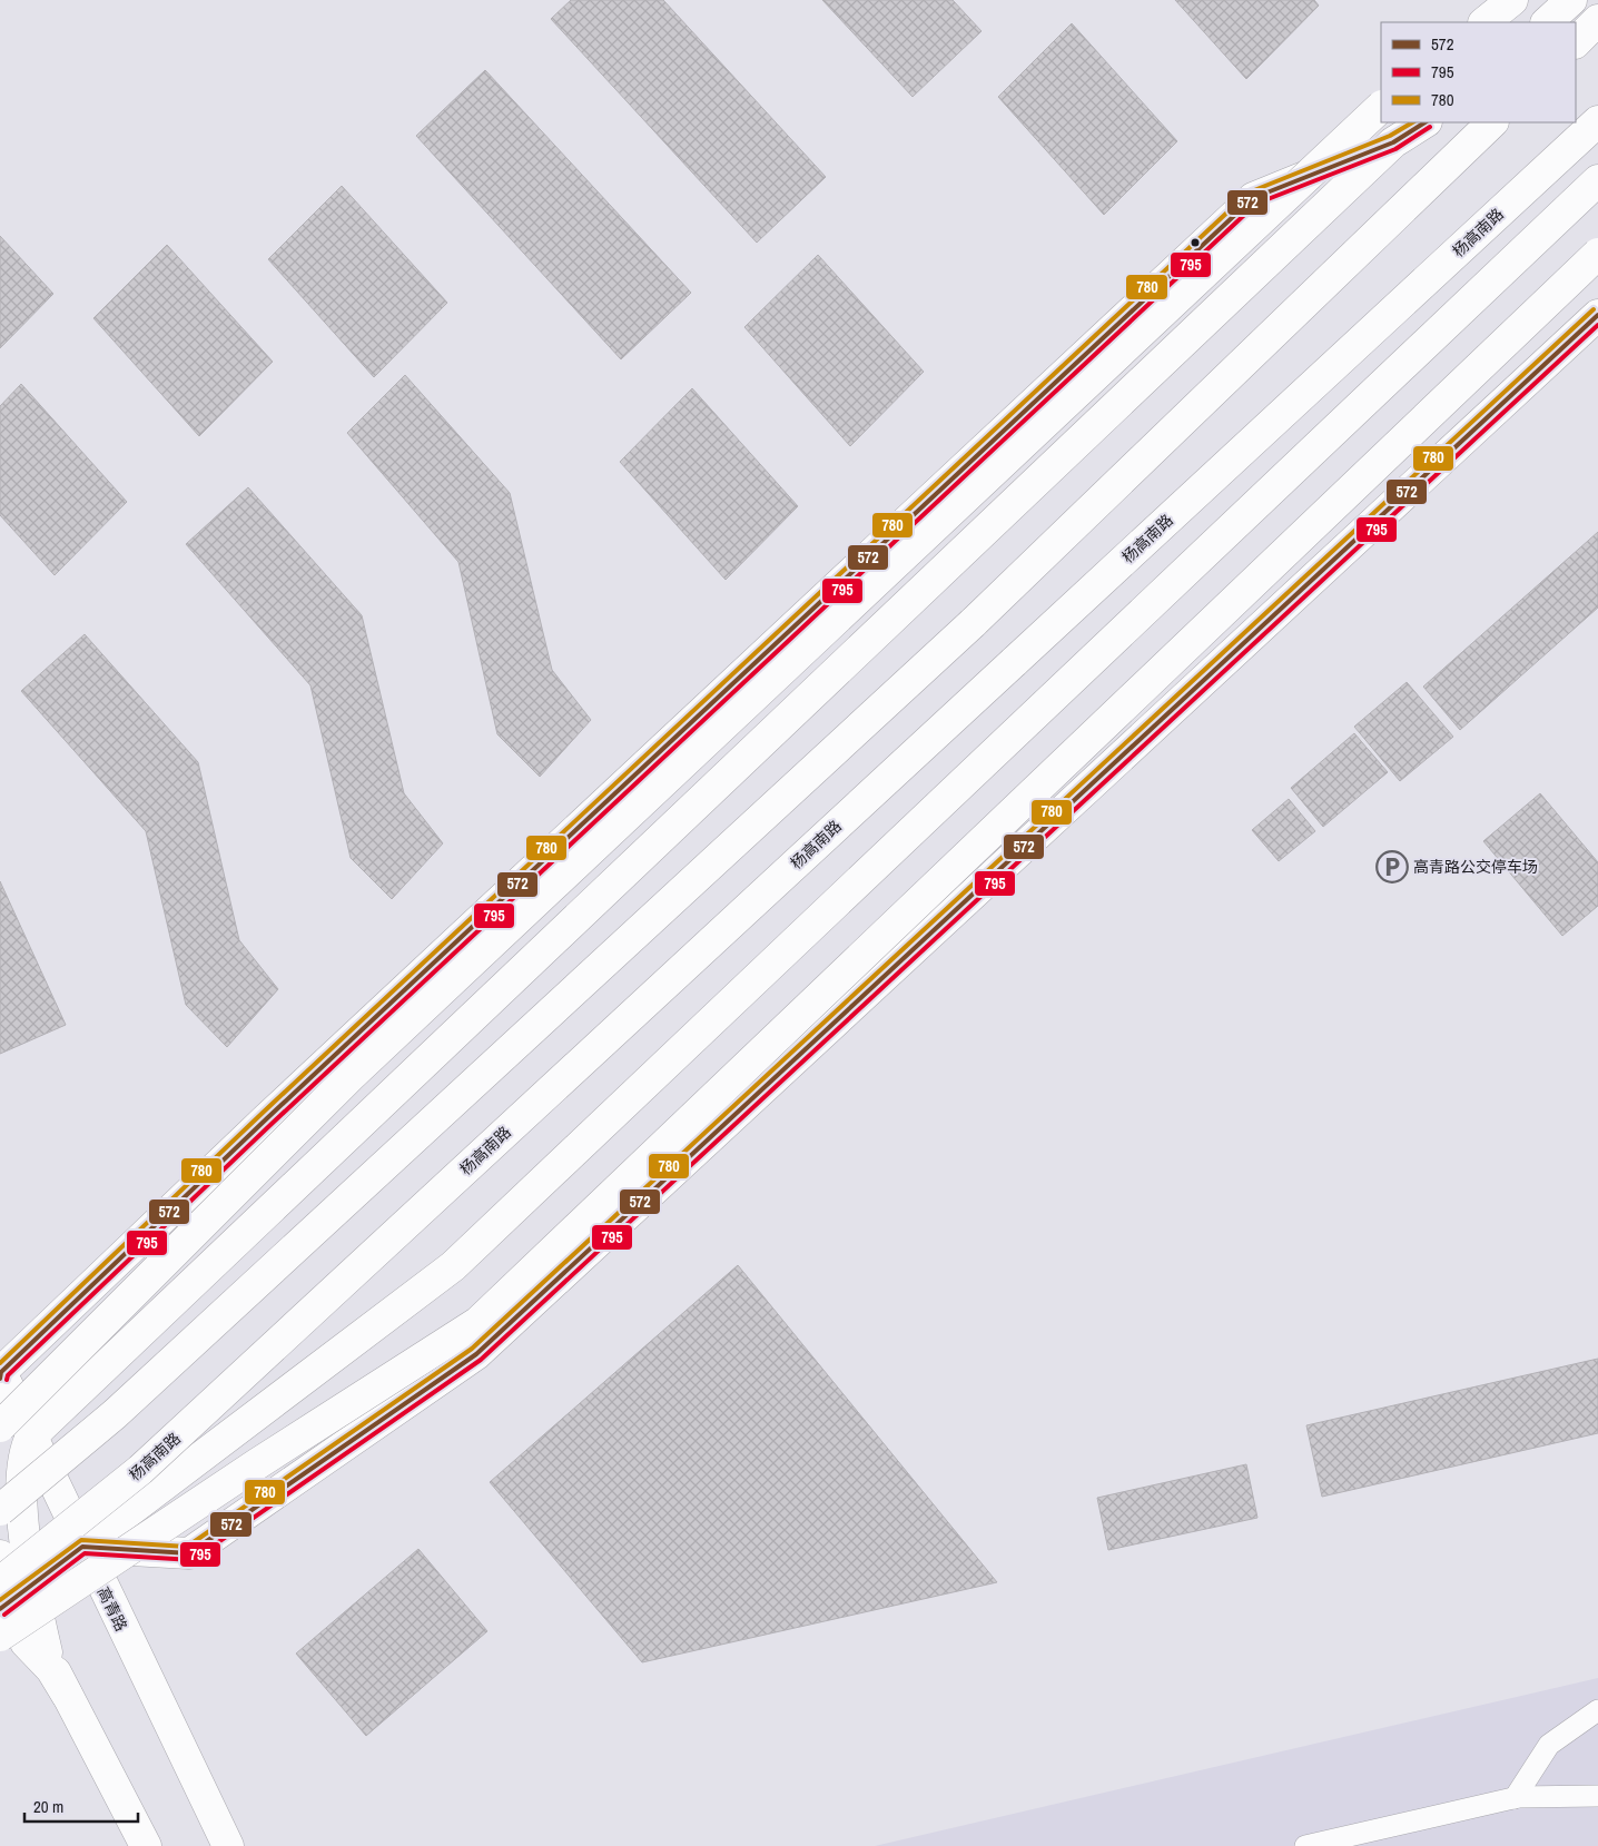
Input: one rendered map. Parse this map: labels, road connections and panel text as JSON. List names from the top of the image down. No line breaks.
{"streets":{"main road":["杨高南路","高青路"]},"crossings":[["杨高南路","高青路"]],"places":{"parking":["高青路公交停车场"]},"lines":["transit line 572","transit line 780","transit line 795"],"legend":["572","795","780"],"scale_bar":"20 m"}
